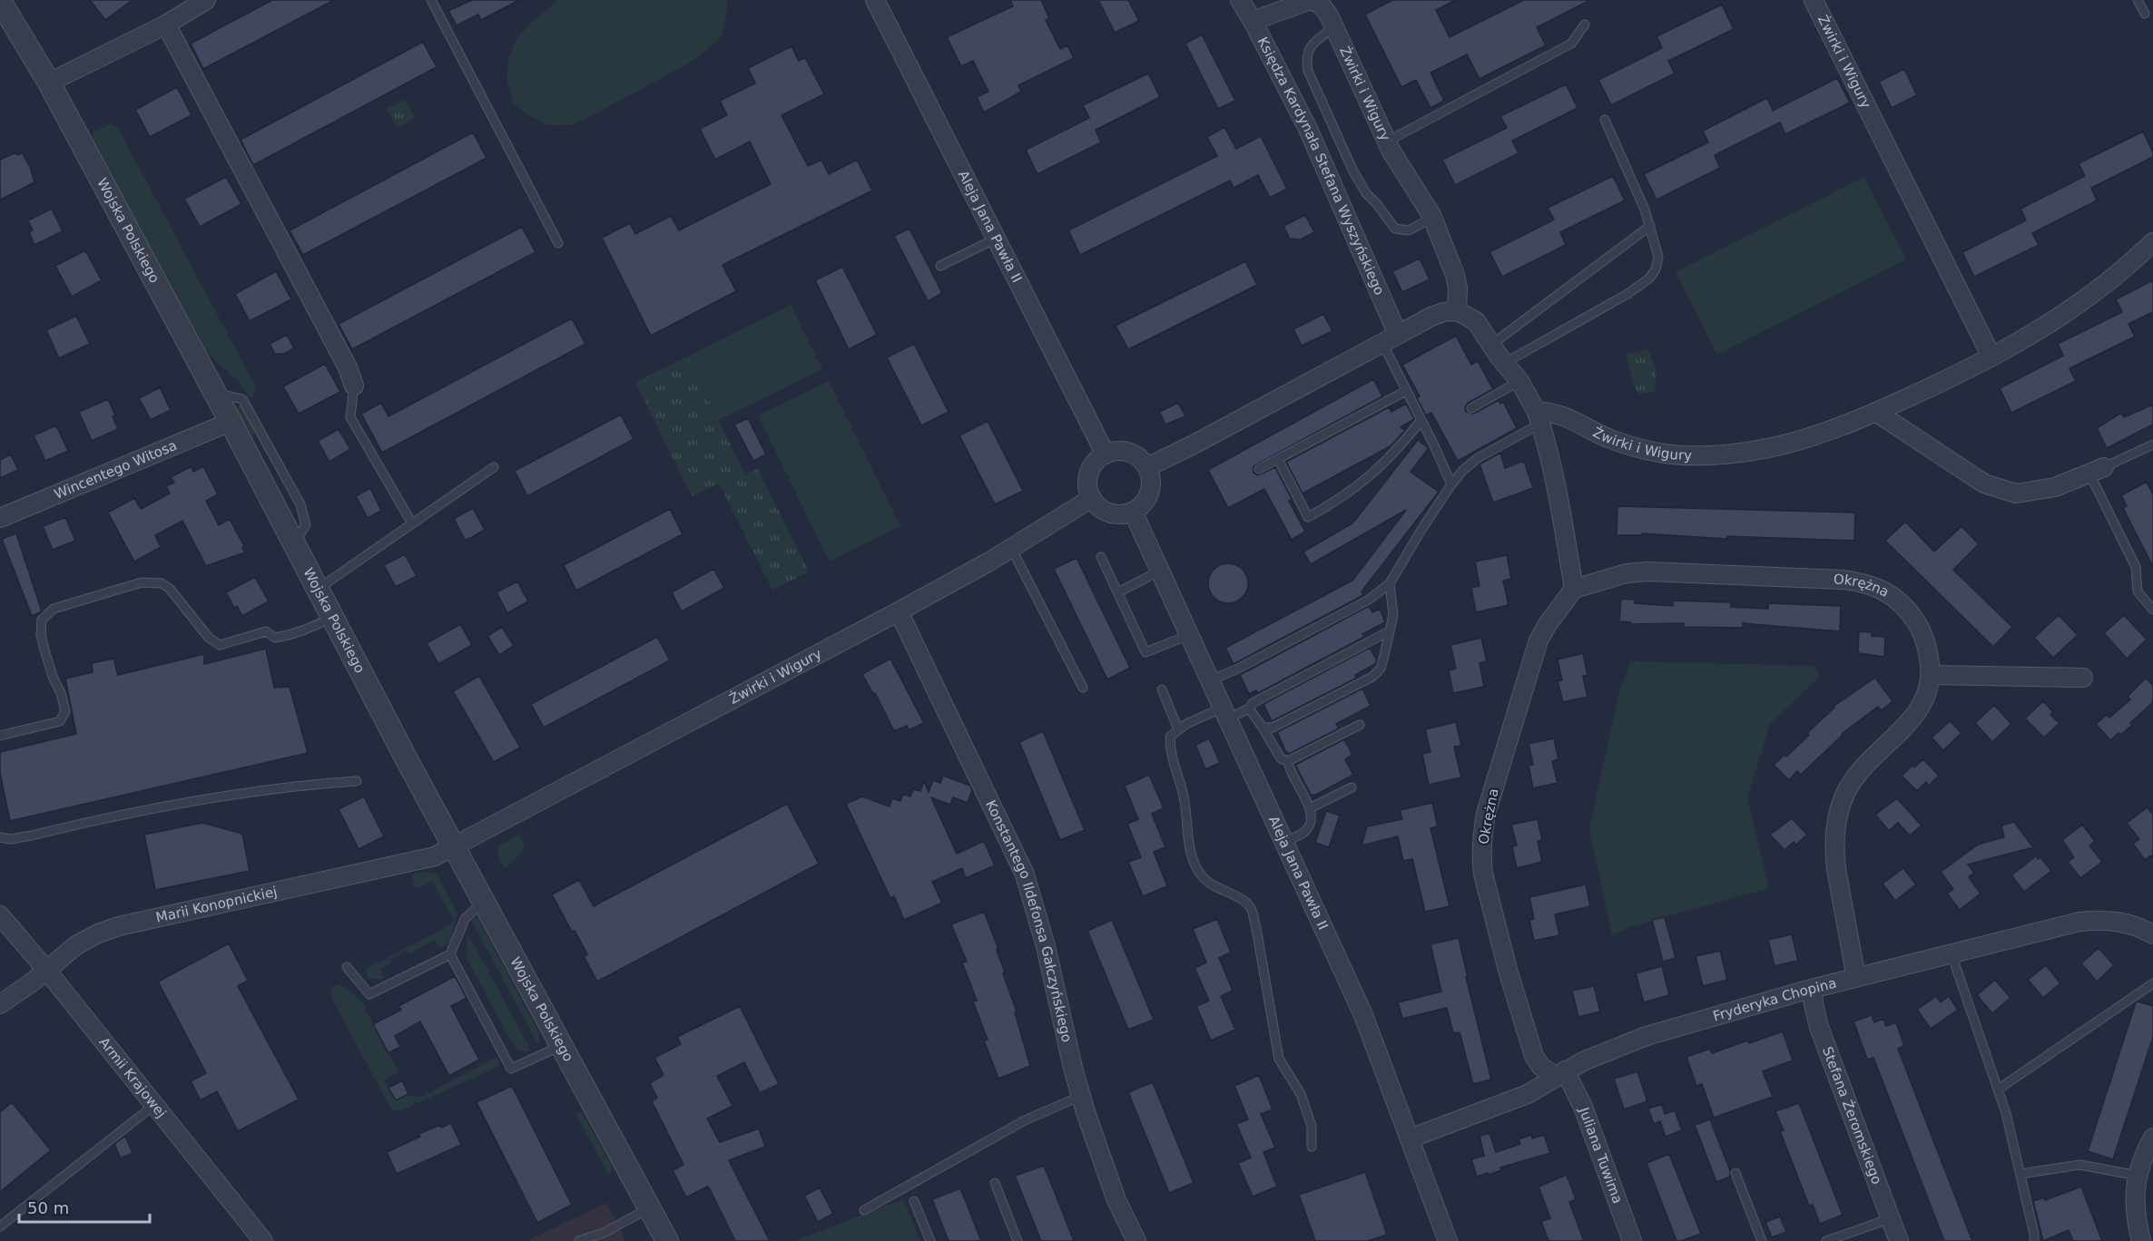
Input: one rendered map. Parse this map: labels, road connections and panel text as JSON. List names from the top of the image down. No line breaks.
{"streets":{"street":["Żwirki i Wigury","Księdza Kardynała Stefana Wyszyńskiego","Aleja Jana Pawła II","Wojska Polskiego","Wincentego Witosa","Okrężna","Marii Konopnickiej","Konstantego Ildefonsa Gałczyńskiego","Fryderyka Chopina","Armii Krajowej","Stefana Żeromskiego","Juliana Tuwima"]},"crossings":[["Żwirki i Wigury","Księdza Kardynała Stefana Wyszyńskiego"],["Żwirki i Wigury","Aleja Jana Pawła II"],["Żwirki i Wigury","Wojska Polskiego"],["Żwirki i Wigury","Marii Konopnickiej"],["Żwirki i Wigury","Konstantego Ildefonsa Gałczyńskiego"],["Aleja Jana Pawła II","Fryderyka Chopina"],["Wojska Polskiego","Wincentego Witosa"],["Wojska Polskiego","Marii Konopnickiej"],["Okrężna","Fryderyka Chopina"],["Okrężna","Juliana Tuwima"],["Marii Konopnickiej","Armii Krajowej"],["Fryderyka Chopina","Stefana Żeromskiego"],["Fryderyka Chopina","Juliana Tuwima"]],"scale_bar":"50 m"}
